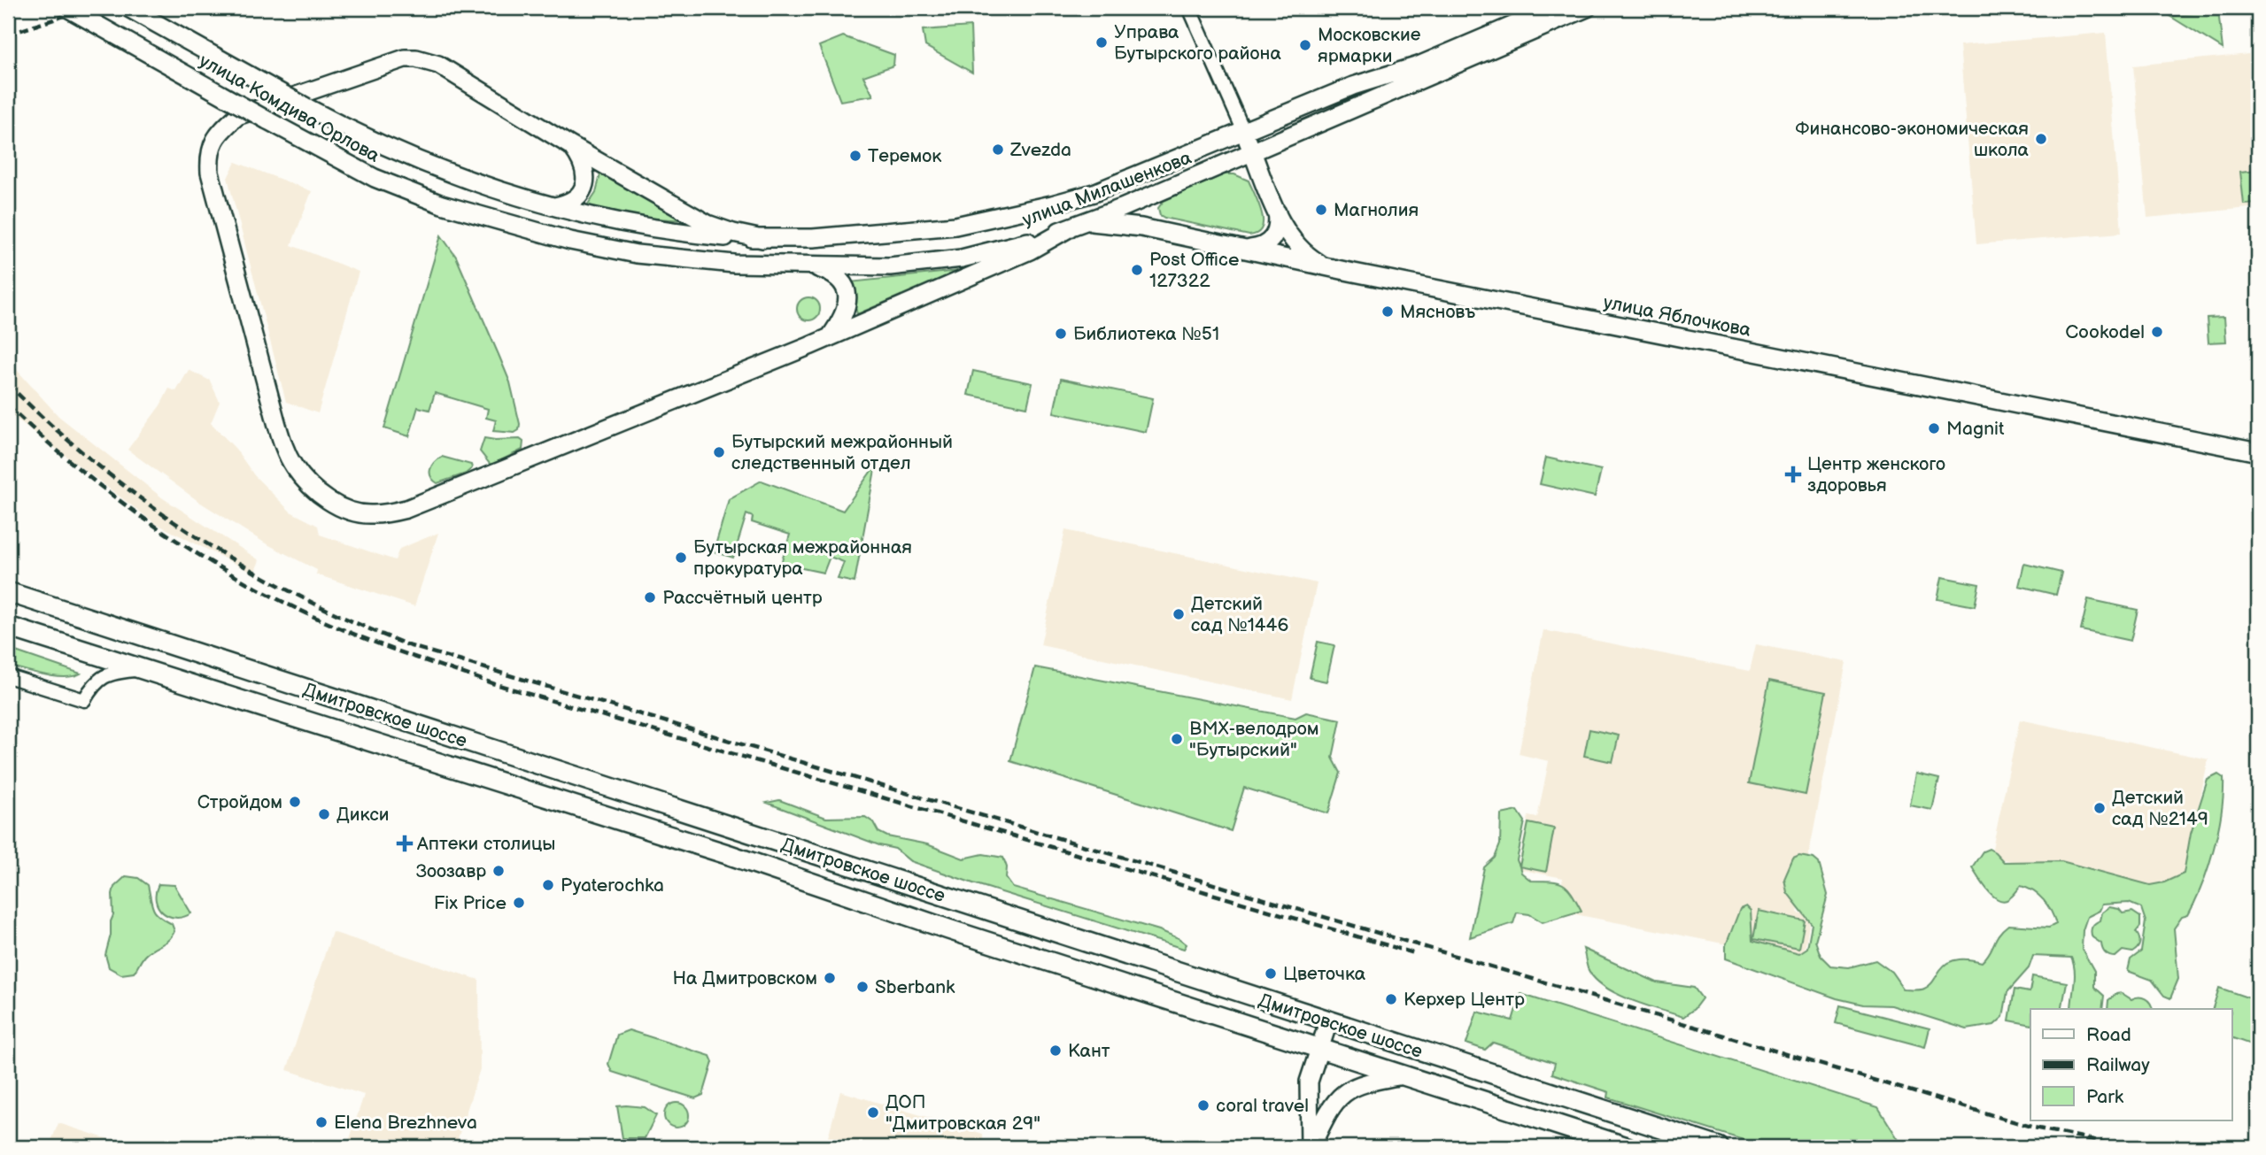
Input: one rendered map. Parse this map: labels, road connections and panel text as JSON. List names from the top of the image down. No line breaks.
{"streets":{"main road":["Дмитровское шоссе"],"street":["улица Комдива Орлова","улица Милашенкова","улица Яблочкова"]},"crossings":[["улица Комдива Орлова","улица Милашенкова"],["улица Милашенкова","улица Яблочкова"]],"places":{"other":["Управа Бутырского района","Московские ярмарки","Финансово-экономическая школа","Zvezda","Теремок","Магнолия","Post Office 127322","Мясновъ","Cookodel","Библиотека №51","Magnit","Бутырский межрайонный следственный отдел","Бутырская межрайонная прокуратура","Рассчётный центр","Детский сад №1446","BMX-велодром \"Бутырский\"","Стройдом","Детский сад №2149","Дикси","Зоозавр","Pyaterochka","Fix Price","Цветочка","На Дмитровском","Sberbank","Керхер Центр","Кант","coral travel","ДОП \"Дмитровская 29\"","Elena Brezhneva"],"health":["Центр женского здоровья","Аптеки столицы"]},"legend":["Road","Railway","Park"]}
